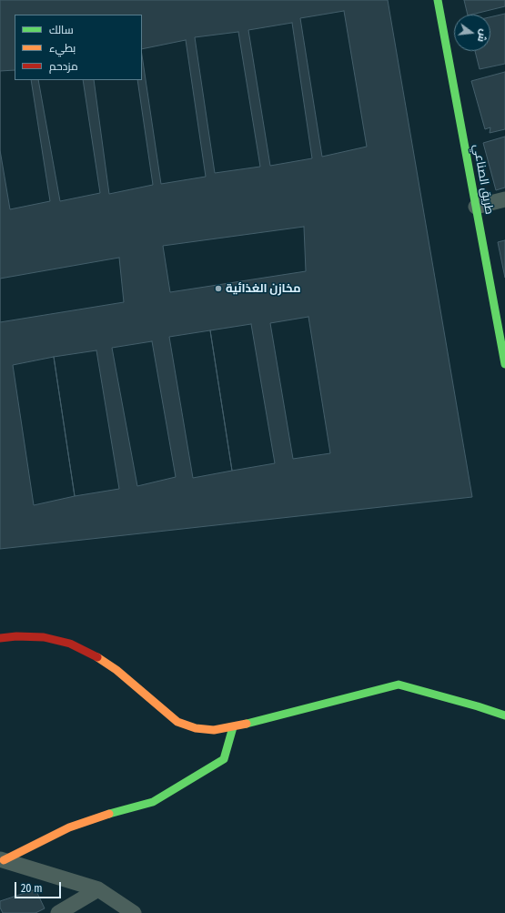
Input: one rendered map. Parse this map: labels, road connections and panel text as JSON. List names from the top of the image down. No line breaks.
{"streets":{"street":["طريق الصناعي"]},"places":["مخازن الغذائية"],"legend":["سالك","بطيء","مزدحم"],"scale_bar":"20 m","north":"right"}
